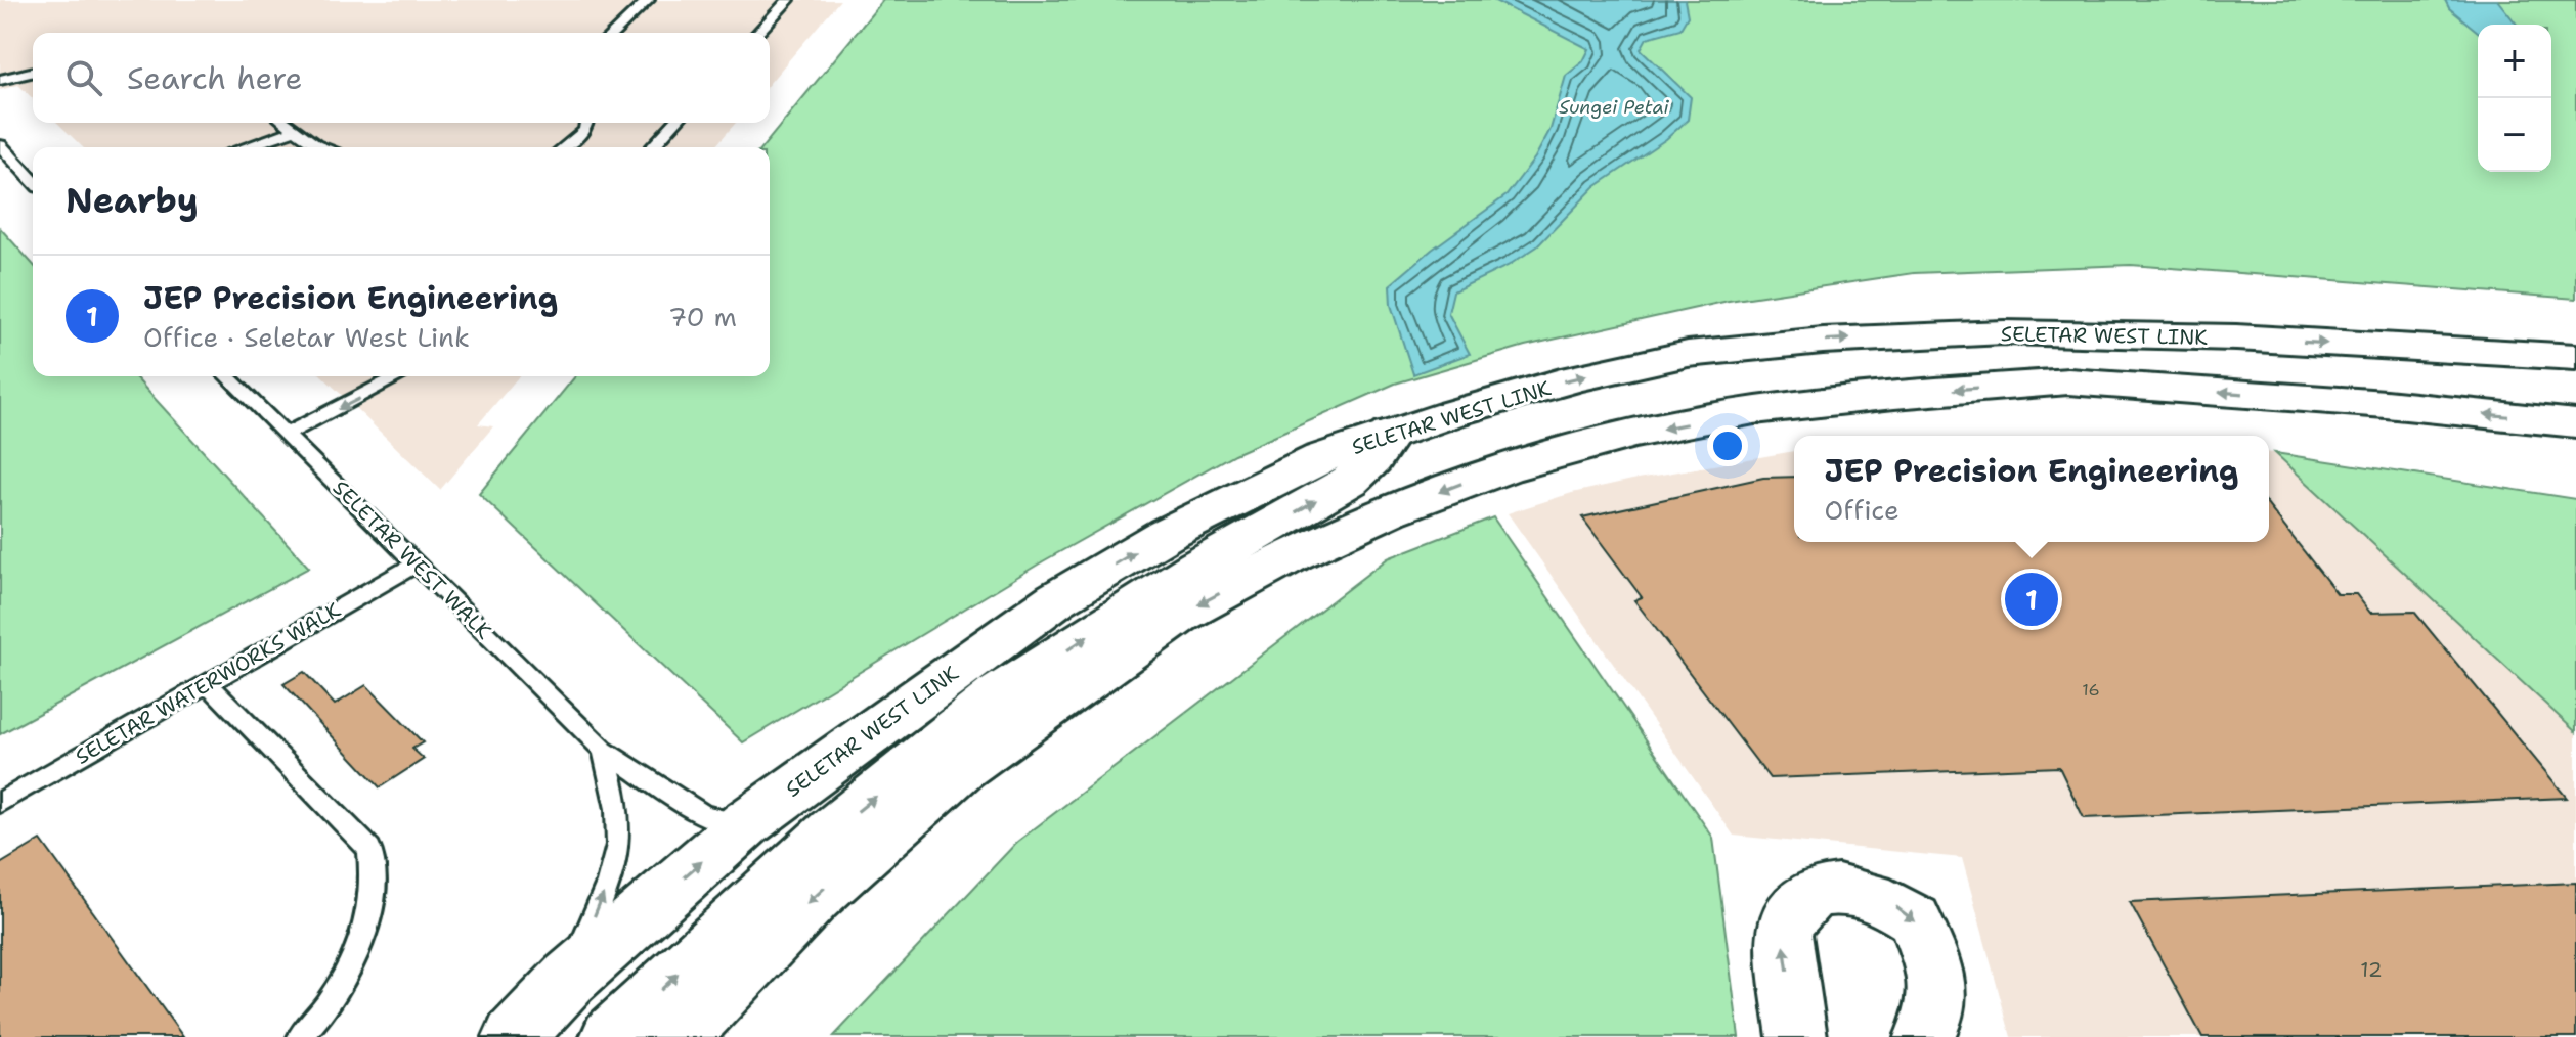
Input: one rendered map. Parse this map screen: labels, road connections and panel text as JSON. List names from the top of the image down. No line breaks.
{"streets":{"main road":["SELETAR WEST LINK"],"lane":["SELETAR WEST WALK","SELETAR WATERWORKS WALK"]},"crossings":[["SELETAR WEST LINK","SELETAR WEST WALK"],["SELETAR WEST WALK","SELETAR WATERWORKS WALK"]],"water":["Sungei Petai"],"house_numbers":["16","12"],"page":{"map_buttons":["+","−"],"search":"Search here","heading":"Nearby","list":[{"mark":"1","name":"JEP Precision Engineering","note":"Office · Seletar West Link","value":"70 m"}],"popup":["JEP Precision Engineering","Office"],"pins":"1"}}
